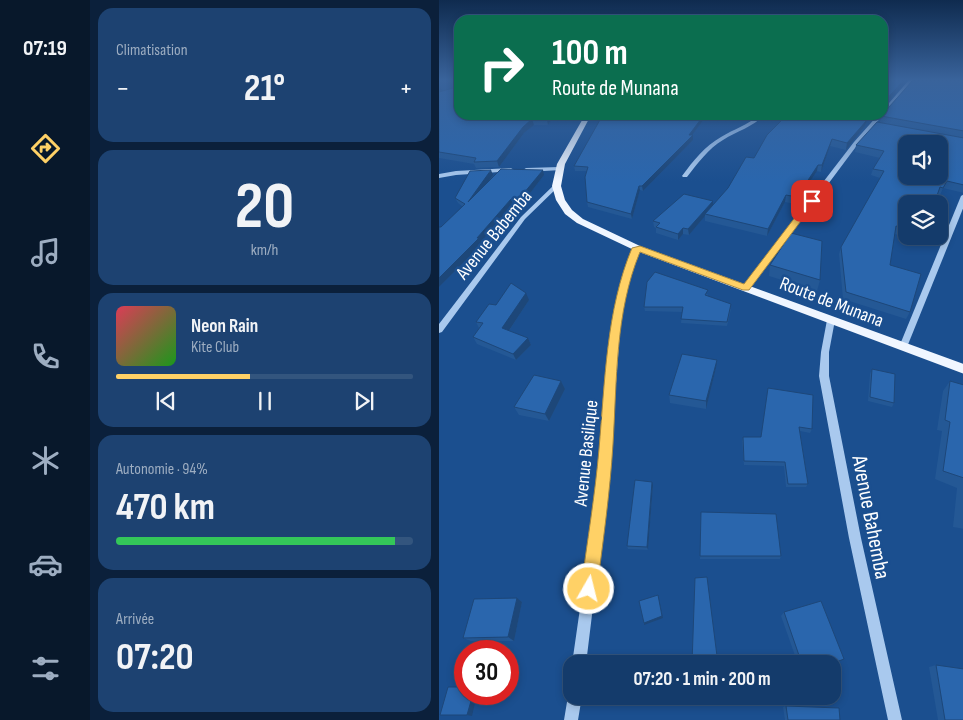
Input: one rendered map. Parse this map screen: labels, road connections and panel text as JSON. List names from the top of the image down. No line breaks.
{"streets":{"main road":["Route de Munana"],"street":["Avenue Babemba","Avenue Basilique","Avenue Bahemba"]},"crossings":[["Avenue Babemba","Route de Munana"],["Route de Munana","Avenue Basilique"],["Route de Munana","Avenue Bahemba"]],"page":{"tabs":"07:19","tile":["Climatisation",["20","km/h"],["Autonomie · 94%","470 km"],["Arrivée","07:20"]],"turn":["100 m","Route de Munana"],"heat":["−","21°","+"],"song":["Neon Rain","Kite Club"],"limit":"30","trip":"07:20 · 1 min · 200 m"}}
